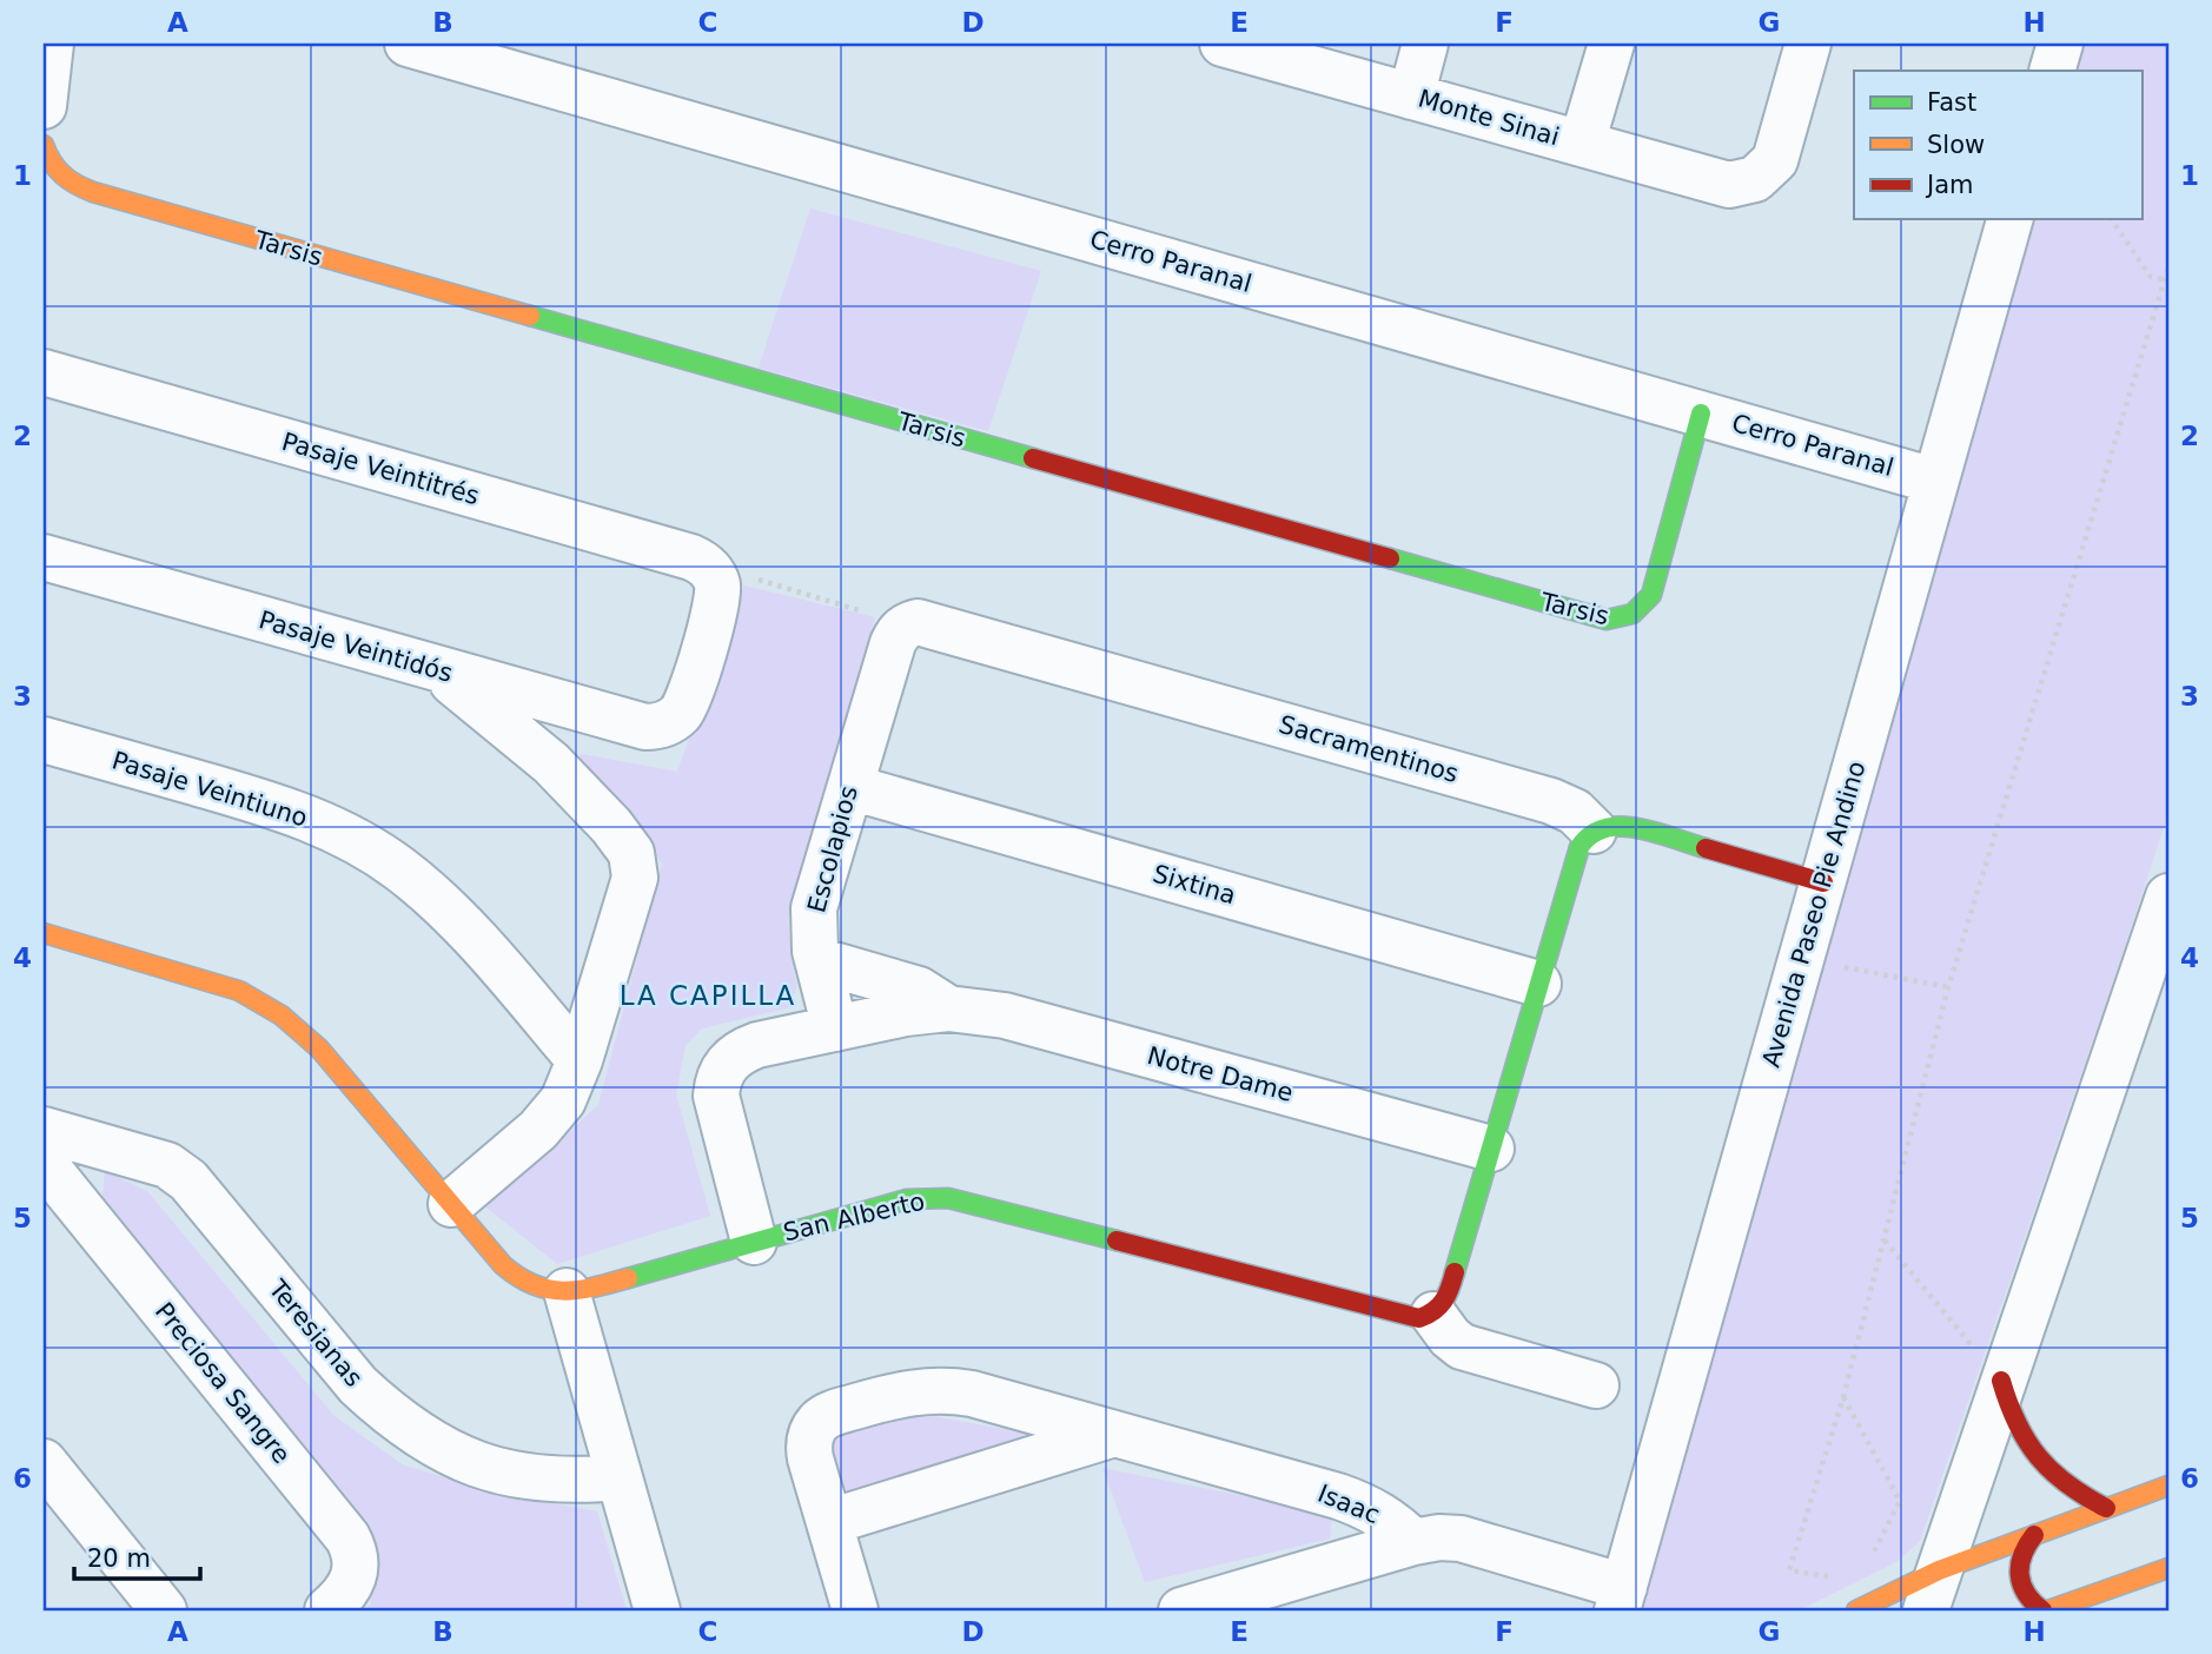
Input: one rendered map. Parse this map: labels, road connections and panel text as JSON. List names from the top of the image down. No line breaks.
{"streets":{"street":["Monte Sinai","Tarsis","Cerro Paranal","Pasaje Veintitrés","Pasaje Veintidós","Sacramentinos","Pasaje Veintiuno","Escolapios","Sixtina","Avenida Paseo Pie Andino","Notre Dame","San Alberto","Teresianas","Preciosa Sangre","Isaac"]},"crossings":[["Tarsis","Cerro Paranal"],["Cerro Paranal","Avenida Paseo Pie Andino"],["Pasaje Veintitrés","Pasaje Veintidós"],["Sacramentinos","Escolapios"],["Escolapios","Sixtina"],["Escolapios","Notre Dame"]],"districts":["LA CAPILLA"],"legend":["Fast","Slow","Jam"],"scale_bar":"20 m","grid":{"columns":["A","B","C","D","E","F","G","H"],"rows":["1","2","3","4","5","6"]}}
